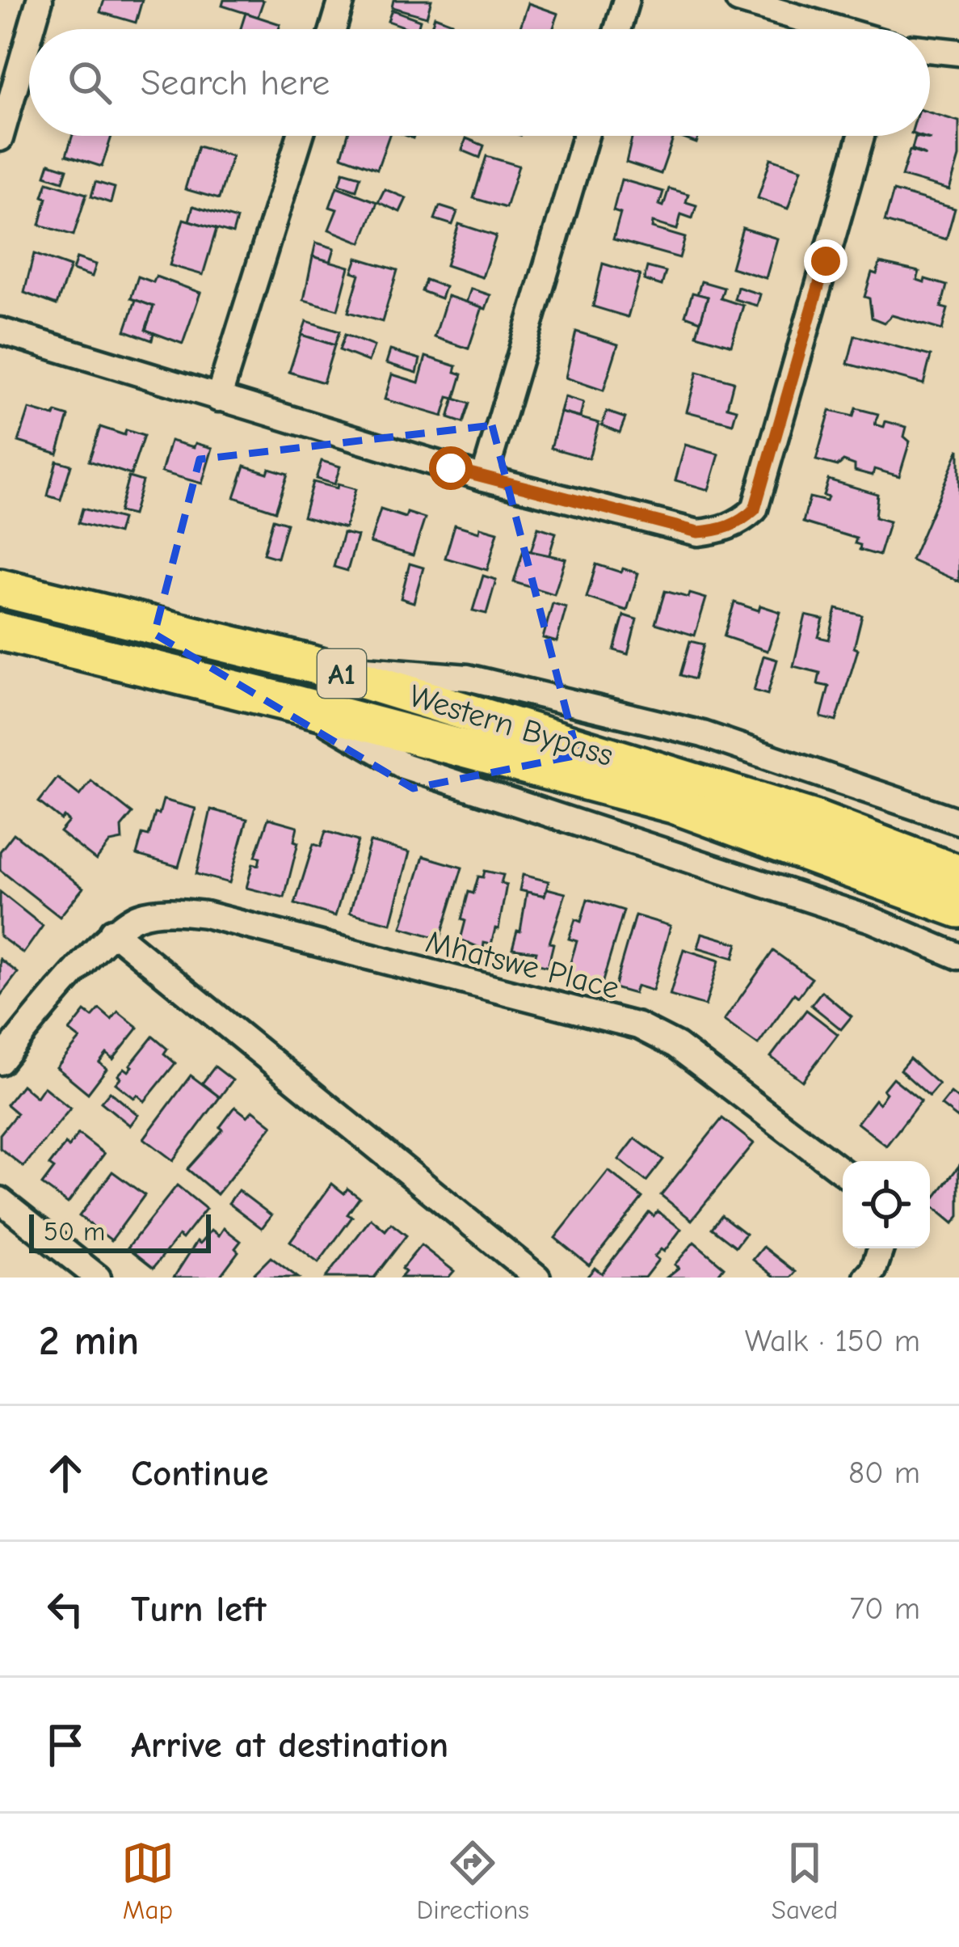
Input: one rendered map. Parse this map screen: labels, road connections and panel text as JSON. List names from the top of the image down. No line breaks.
{"streets":{"highway":["A1","Western Bypass"],"street":["Mhatswe Place"]},"scale_bar":"50 m","page":{"search":"Search here","scale":"50 m","heading":["2 min","Walk · 150 m"],"list":[["Continue","80 m"],["Turn left","70 m"],"Arrive at destination"],"nav":["Map","Directions","Saved"]}}
